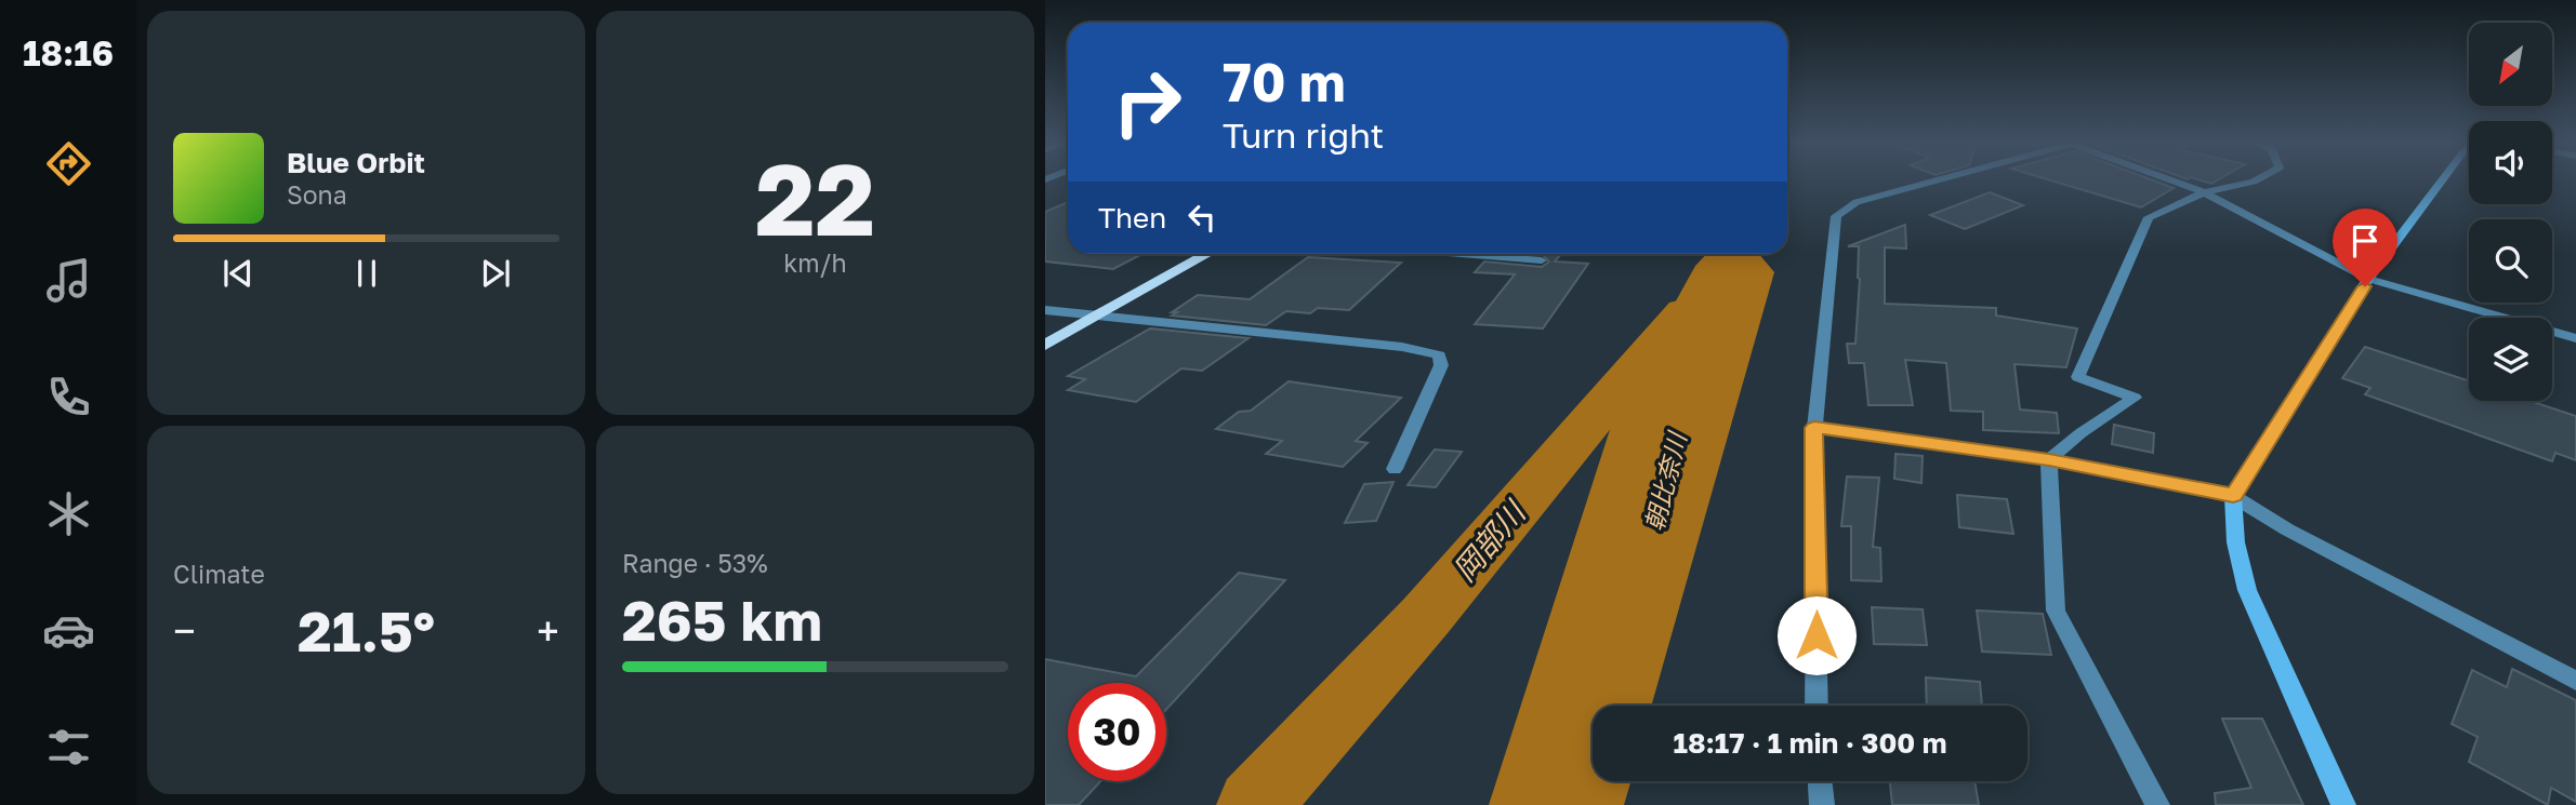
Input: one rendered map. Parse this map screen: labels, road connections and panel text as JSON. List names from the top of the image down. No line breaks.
{"water":["朝比奈川","岡部川"],"north":"bottom left","page":{"tabs":"18:16","tile":[["22","km/h"],"Climate",["Range · 53%","265 km"]],"turn":["70 m","Turn right"],"song":["Blue Orbit","Sona"],"then":"Then","heat":["−","21.5°","+"],"limit":"30","trip":"18:17 · 1 min · 300 m"}}
